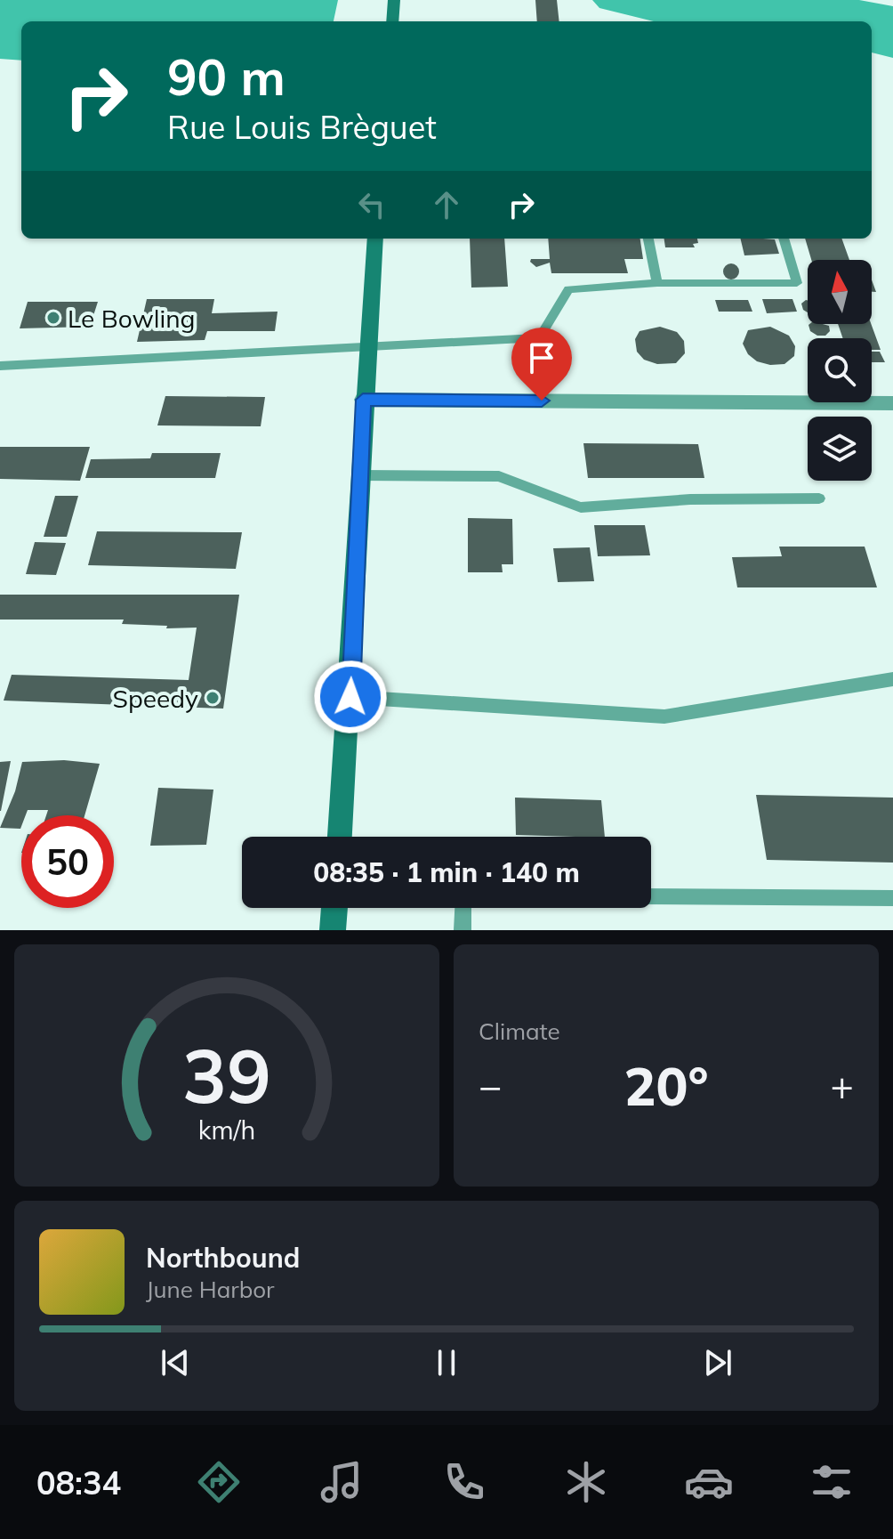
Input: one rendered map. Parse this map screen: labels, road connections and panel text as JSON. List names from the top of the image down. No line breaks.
{"places":["Le Bowling","Speedy"],"north":"top","page":{"turn":["90 m","Rue Louis Brèguet"],"limit":"50","trip":"08:35 · 1 min · 140 m","tile":"Climate","heat":["−","20°","+"],"song":["Northbound","June Harbor"],"tabs":"08:34","gauge":["39","km/h"]}}
